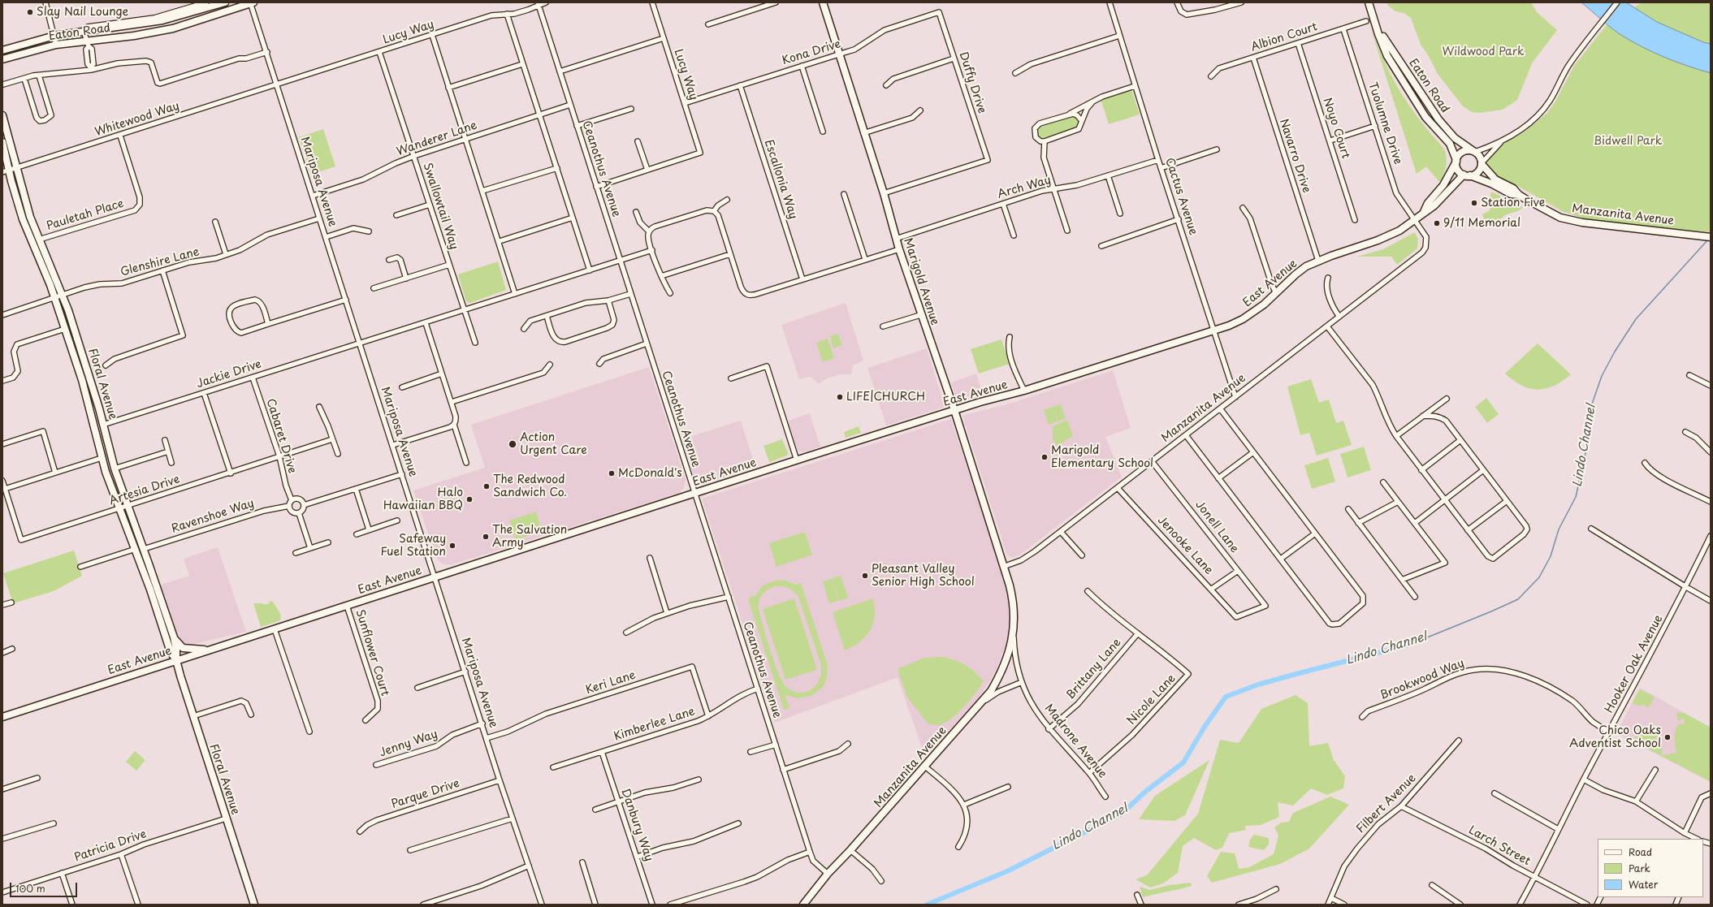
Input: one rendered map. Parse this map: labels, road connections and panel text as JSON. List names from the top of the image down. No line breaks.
{"streets":{"street":["Eaton Road","Lucy Way","Albion Court","Kona Drive","Duffy Drive","Whitewood Way","Tuolumne Drive","Noyo Court","Wanderer Lane","Navarro Drive","Ceanothus Avenue","Escallonia Way","Mariposa Avenue","Arch Way","Cactus Avenue","Swallowtail Way","Pauletah Place","Manzanita Avenue","Glenshire Lane","Marigold Avenue","East Avenue","Jackie Drive","Floral Avenue","Cabaret Drive","Artesia Drive","Ravenshoe Way","Jonell Lane","Jenooke Lane","Sunflower Court","Hooker Oak Avenue","Brittany Lane","Brookwood Way","Keri Lane","Nicole Lane","Kimberlee Lane","Madrone Avenue","Jenny Way","Parque Drive","Filbert Avenue","Danbury Way","Patricia Drive","Larch Street"]},"crossings":[["Eaton Road","Mariposa Avenue"],["Eaton Road","Manzanita Avenue"],["Eaton Road","East Avenue"],["Lucy Way","Kona Drive"],["Lucy Way","Whitewood Way"],["Lucy Way","Ceanothus Avenue"],["Lucy Way","Mariposa Avenue"],["Lucy Way","Swallowtail Way"],["Albion Court","Tuolumne Drive"],["Albion Court","Noyo Court"],["Albion Court","Navarro Drive"],["Kona Drive","Duffy Drive"],["Kona Drive","Escallonia Way"],["Kona Drive","Marigold Avenue"],["Duffy Drive","Marigold Avenue"],["Whitewood Way","Mariposa Avenue"],["Whitewood Way","Pauletah Place"],["Whitewood Way","Floral Avenue"],["Tuolumne Drive","Manzanita Avenue"],["Tuolumne Drive","East Avenue"],["Wanderer Lane","Ceanothus Avenue"],["Wanderer Lane","Mariposa Avenue"],["Wanderer Lane","Swallowtail Way"],["Navarro Drive","East Avenue"],["Ceanothus Avenue","Manzanita Avenue"],["Ceanothus Avenue","East Avenue"],["Ceanothus Avenue","Jackie Drive"],["Ceanothus Avenue","Kimberlee Lane"],["Mariposa Avenue","Glenshire Lane"],["Mariposa Avenue","East Avenue"],["Mariposa Avenue","Jackie Drive"],["Mariposa Avenue","Keri Lane"],["Mariposa Avenue","Jenny Way"],["Mariposa Avenue","Parque Drive"],["Arch Way","Cactus Avenue"],["Arch Way","Marigold Avenue"],["Cactus Avenue","Manzanita Avenue"],["Cactus Avenue","East Avenue"],["Swallowtail Way","Jackie Drive"],["Pauletah Place","Floral Avenue"],["Manzanita Avenue","Marigold Avenue"],["Manzanita Avenue","East Avenue"],["Manzanita Avenue","Jonell Lane"],["Manzanita Avenue","Jenooke Lane"],["Manzanita Avenue","Madrone Avenue"],["Glenshire Lane","Floral Avenue"],["Marigold Avenue","East Avenue"],["Marigold Avenue","Madrone Avenue"],["East Avenue","Floral Avenue"],["East Avenue","Sunflower Court"],["Jackie Drive","Floral Avenue"],["Jackie Drive","Cabaret Drive"],["Floral Avenue","Artesia Drive"],["Floral Avenue","Ravenshoe Way"],["Floral Avenue","Patricia Drive"],["Cabaret Drive","Artesia Drive"],["Cabaret Drive","Ravenshoe Way"],["Jonell Lane","Jenooke Lane"],["Hooker Oak Avenue","Brookwood Way"],["Hooker Oak Avenue","Larch Street"],["Brittany Lane","Nicole Lane"],["Brittany Lane","Madrone Avenue"],["Keri Lane","Kimberlee Lane"],["Nicole Lane","Madrone Avenue"],["Kimberlee Lane","Danbury Way"],["Filbert Avenue","Larch Street"]],"water":["Lindo Channel"],"parks":["Wildwood Park","Bidwell Park"],"places":["Slay Nail Lounge","Station Five","9/11 Memorial","LIFE|CHURCH","Action Urgent Care","Marigold Elementary School","McDonald's","The Redwood Sandwich Co.","Halo Hawaiian BBQ","The Salvation Army","Safeway Fuel Station","Pleasant Valley Senior High School","Chico Oaks Adventist School"],"legend":["Road","Park","Water"],"scale_bar":"100 m"}
